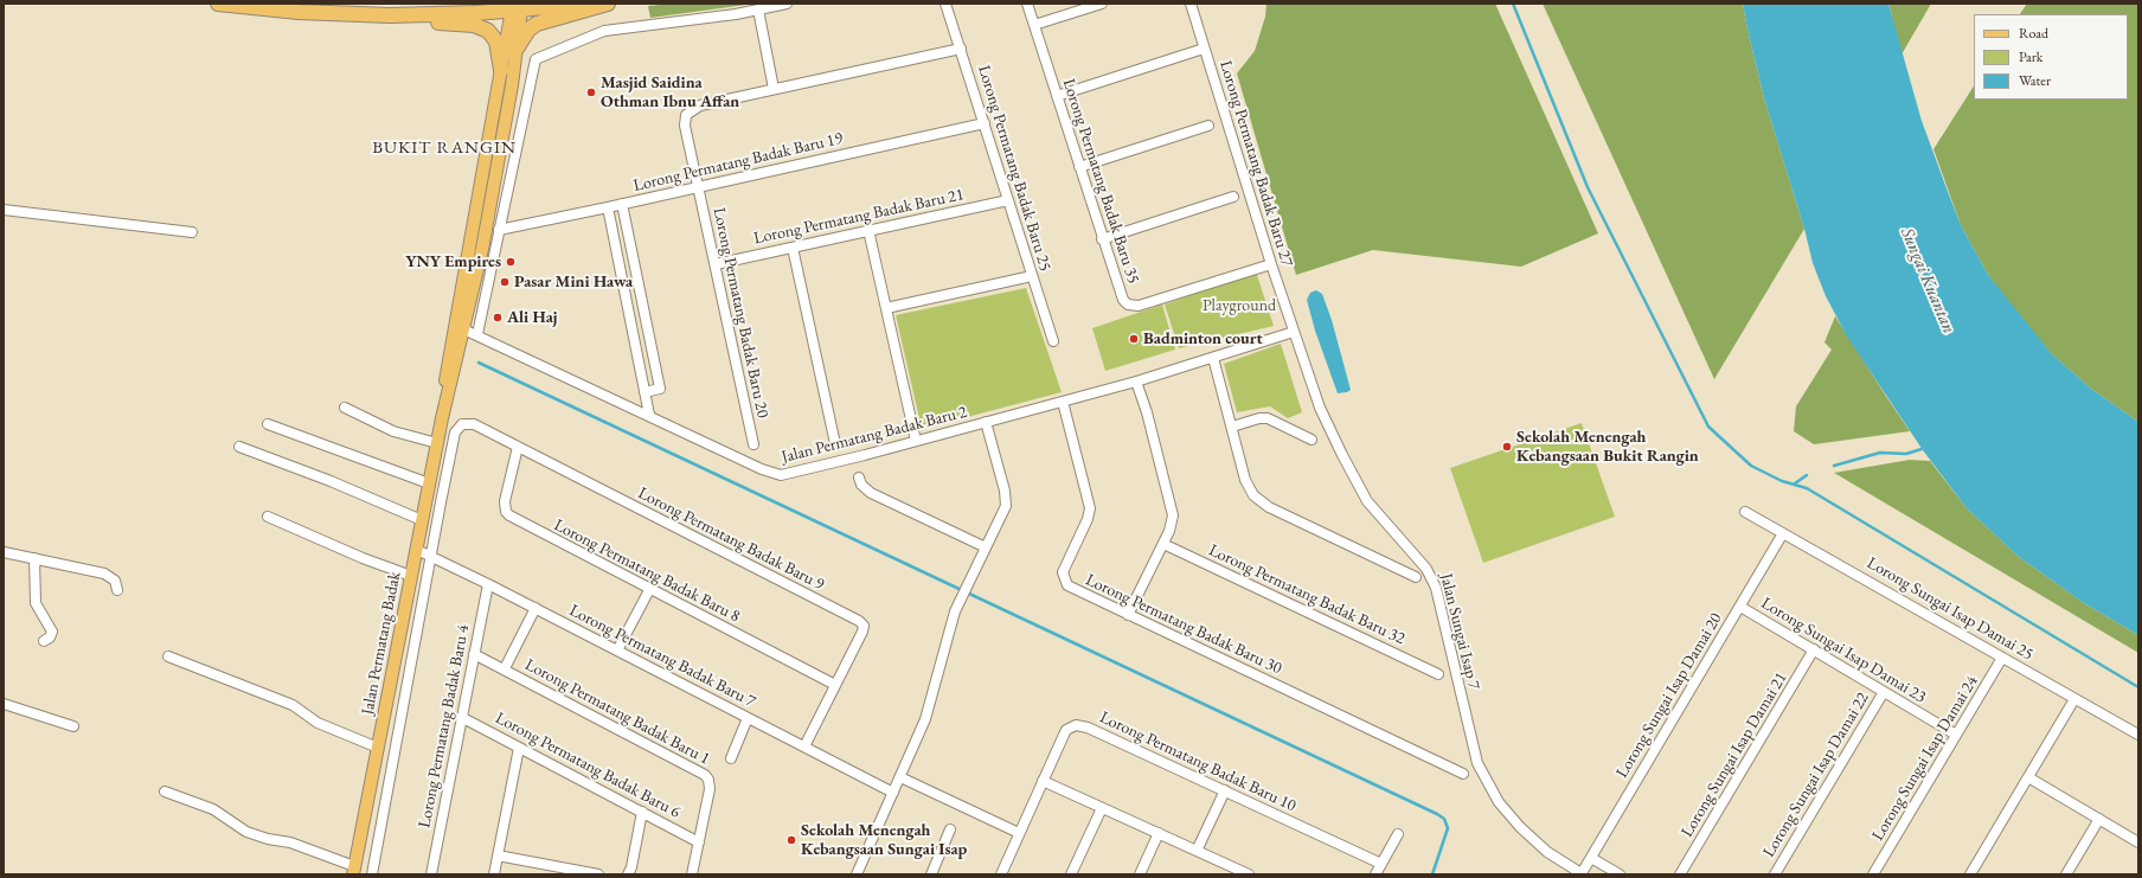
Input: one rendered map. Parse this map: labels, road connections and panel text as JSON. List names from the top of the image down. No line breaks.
{"streets":{"main road":["Jalan Permatang Badak"],"street":["Lorong Permatang Badak Baru 19","Lorong Permatang Badak Baru 27","Lorong Permatang Badak Baru 25","Lorong Permatang Badak Baru 35","Lorong Permatang Badak Baru 21","Lorong Permatang Badak Baru 20","Jalan Permatang Badak Baru 2","Lorong Permatang Badak Baru 9","Lorong Permatang Badak Baru 8","Lorong Permatang Badak Baru 32","Lorong Sungai Isap Damai 25","Lorong Permatang Badak Baru 30","Jalan Sungai Isap 7","Lorong Sungai Isap Damai 23","Lorong Permatang Badak Baru 7","Lorong Sungai Isap Damai 20","Lorong Permatang Badak Baru 1","Lorong Permatang Badak Baru 4","Lorong Sungai Isap Damai 21","Lorong Sungai Isap Damai 24","Lorong Permatang Badak Baru 10","Lorong Permatang Badak Baru 6","Lorong Sungai Isap Damai 22"]},"crossings":[["Lorong Permatang Badak Baru 19","Lorong Permatang Badak Baru 25"],["Lorong Permatang Badak Baru 19","Lorong Permatang Badak Baru 20"],["Lorong Permatang Badak Baru 27","Lorong Permatang Badak Baru 35"],["Lorong Permatang Badak Baru 27","Jalan Permatang Badak Baru 2"],["Lorong Permatang Badak Baru 27","Jalan Sungai Isap 7"],["Lorong Permatang Badak Baru 25","Lorong Permatang Badak Baru 21"],["Lorong Permatang Badak Baru 25","Lorong Permatang Badak Baru 20"],["Lorong Permatang Badak Baru 21","Lorong Permatang Badak Baru 20"],["Jalan Permatang Badak Baru 2","Lorong Permatang Badak Baru 30"],["Jalan Permatang Badak Baru 2","Jalan Sungai Isap 7"],["Jalan Permatang Badak Baru 2","Jalan Permatang Badak"],["Lorong Permatang Badak Baru 9","Lorong Permatang Badak Baru 8"],["Lorong Permatang Badak Baru 9","Lorong Permatang Badak Baru 7"],["Lorong Sungai Isap Damai 25","Lorong Sungai Isap Damai 20"],["Lorong Sungai Isap Damai 25","Lorong Sungai Isap Damai 24"],["Jalan Sungai Isap 7","Lorong Sungai Isap Damai 20"],["Jalan Permatang Badak","Lorong Permatang Badak Baru 7"],["Lorong Sungai Isap Damai 23","Lorong Sungai Isap Damai 20"],["Lorong Sungai Isap Damai 23","Lorong Sungai Isap Damai 21"],["Lorong Sungai Isap Damai 23","Lorong Sungai Isap Damai 24"],["Lorong Sungai Isap Damai 23","Lorong Sungai Isap Damai 22"],["Lorong Permatang Badak Baru 7","Lorong Permatang Badak Baru 4"],["Lorong Permatang Badak Baru 1","Lorong Permatang Badak Baru 4"],["Lorong Permatang Badak Baru 1","Lorong Permatang Badak Baru 6"],["Lorong Permatang Badak Baru 4","Lorong Permatang Badak Baru 6"]],"districts":["BUKIT RANGIN"],"water":["Sungai Kuantan"],"parks":["Playground"],"places":["Masjid Saidina Othman Ibnu Affan","YNY Empires","Pasar Mini Hawa","Ali Haj","Badminton court","Sekolah Menengah Kebangsaan Bukit Rangin","Sekolah Menengah Kebangsaan Sungai Isap"],"legend":["Road","Park","Water"]}
